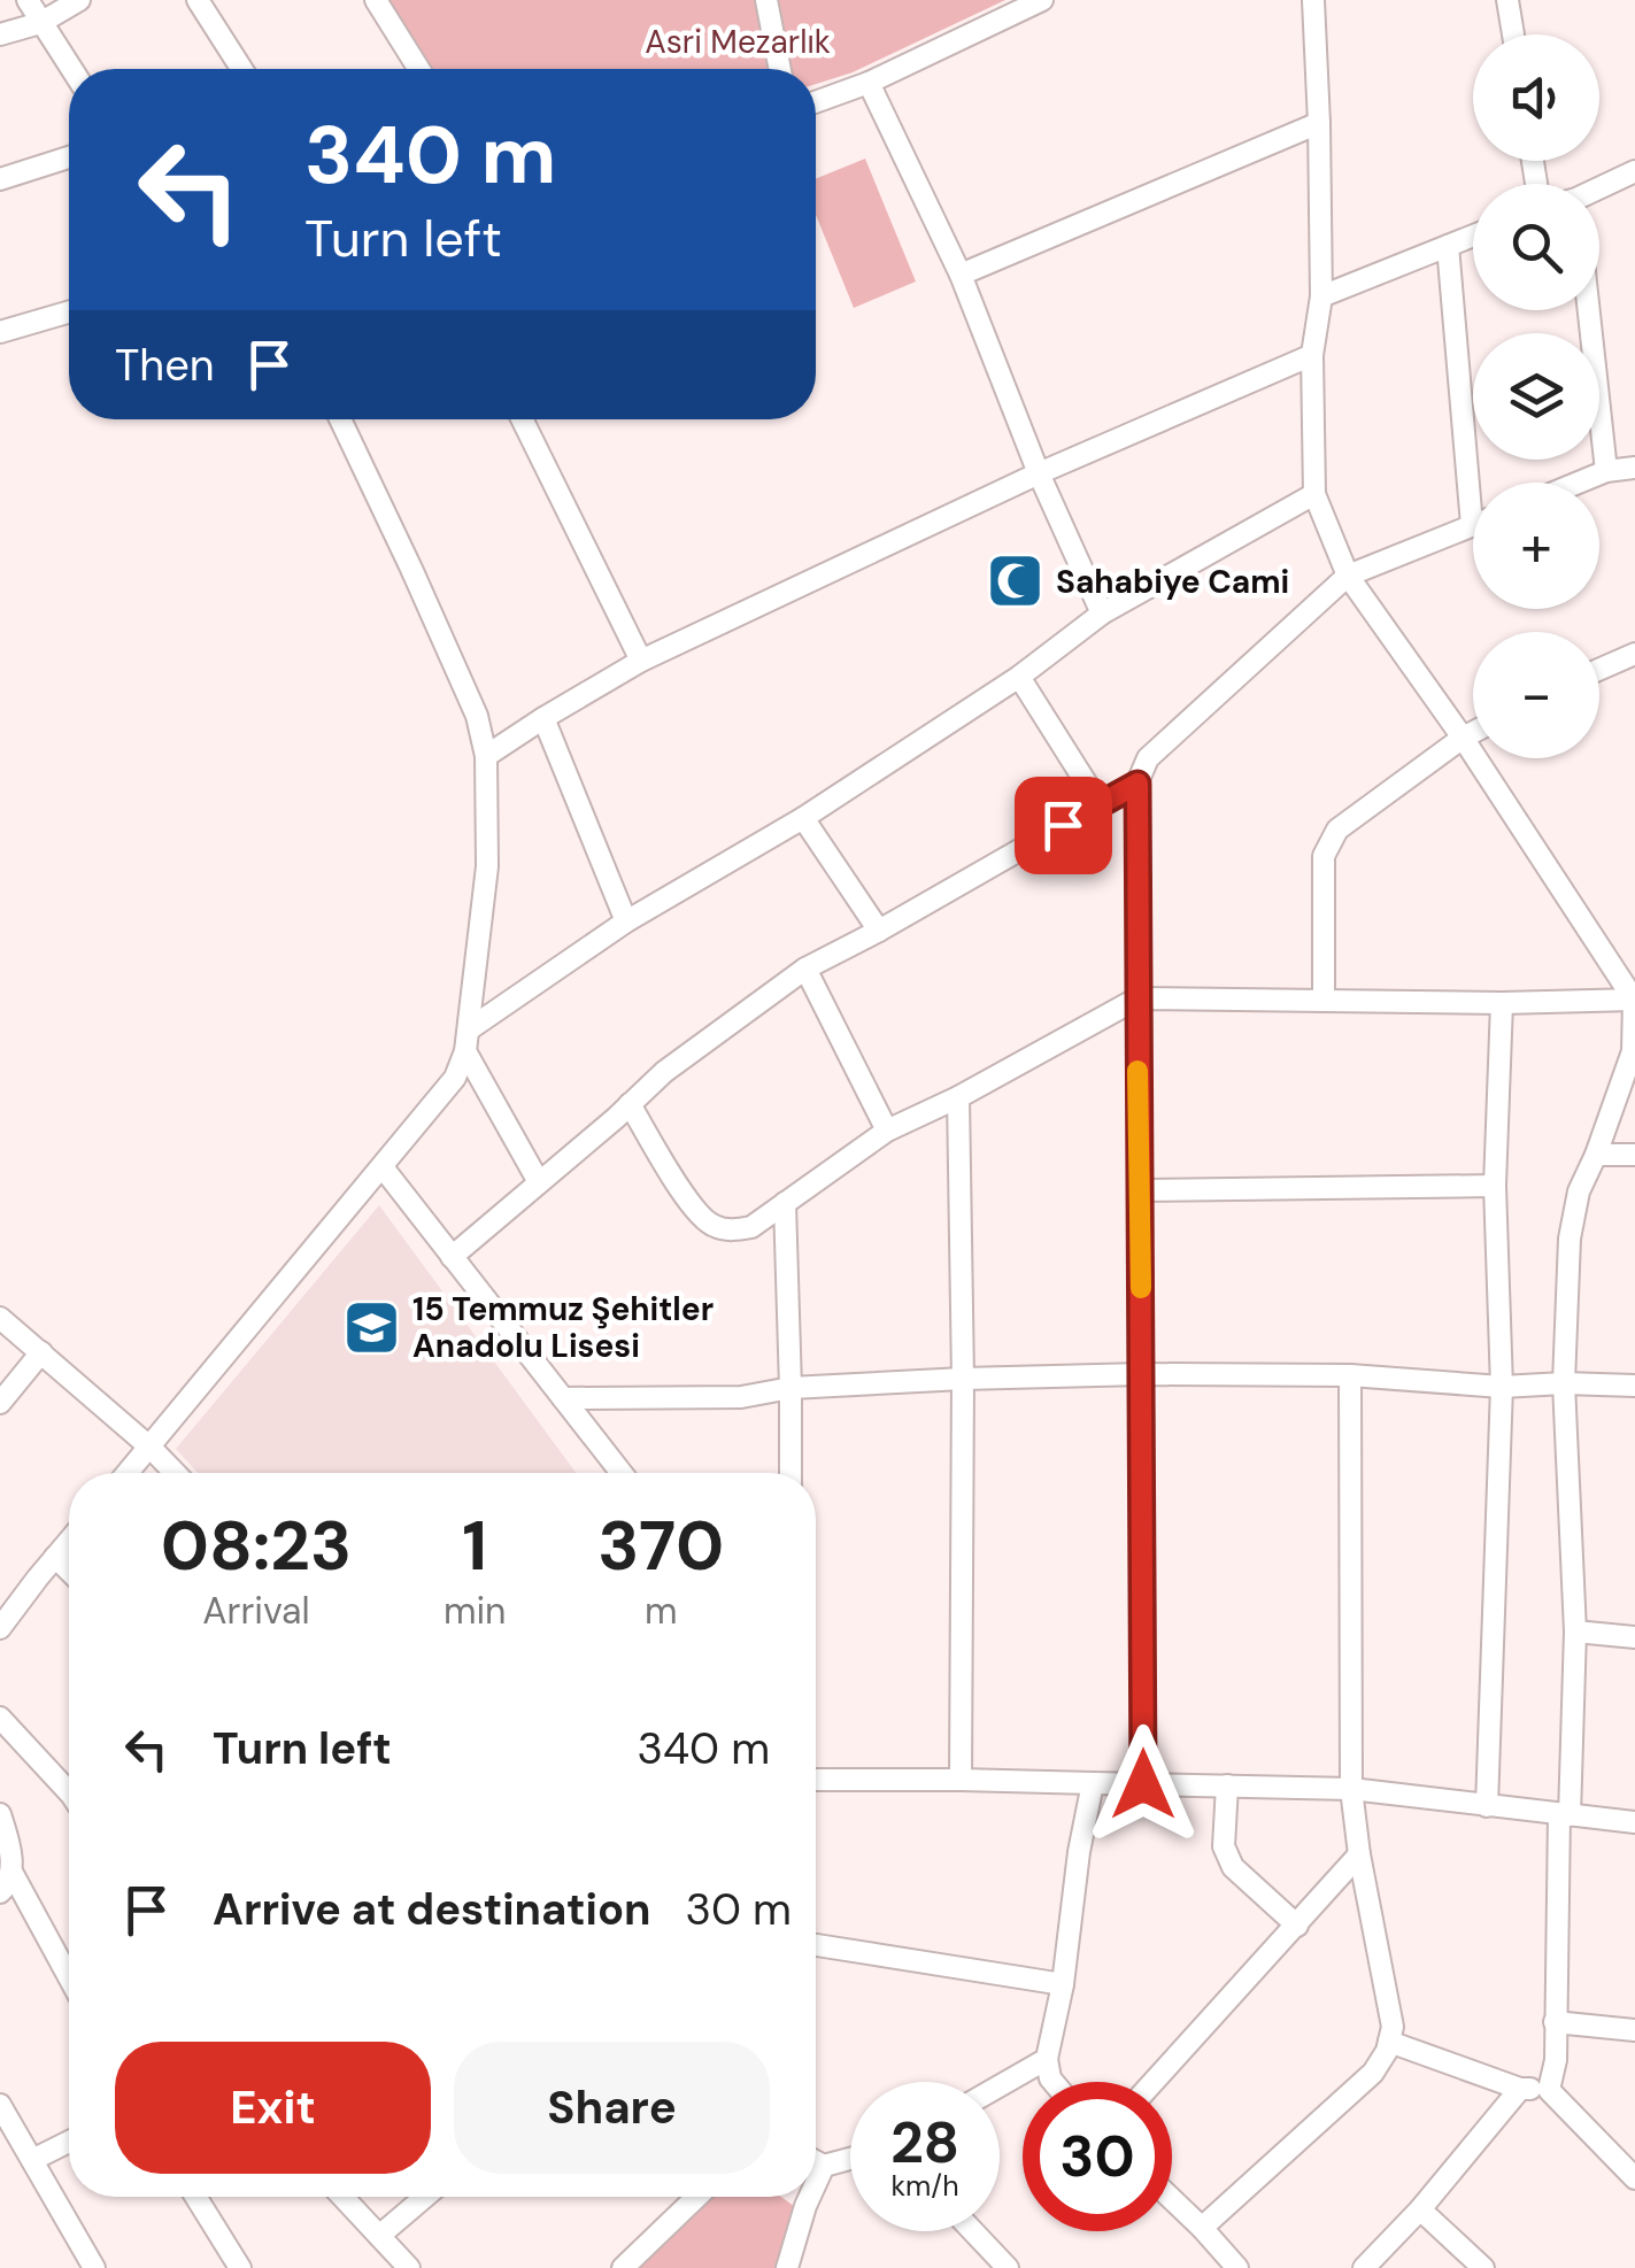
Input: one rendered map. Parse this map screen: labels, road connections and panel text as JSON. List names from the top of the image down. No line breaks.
{"parks":["Asri Mezarlık"],"places":{"mosque":["Sahabiye Cami"],"school or university":["15 Temmuz Şehitler Anadolu Lisesi"]},"page":{"map_buttons":["+","−"],"turn":["340 m","Turn left"],"then":"Then","eta":["08:23","Arrival","1","min","370","m"],"list":[{"name":"Turn left","value":"340 m"},{"name":"Arrive at destination","value":"30 m"}],"buttons":["Exit","Share"],"speed":"28 km/h","limit":"30"}}
